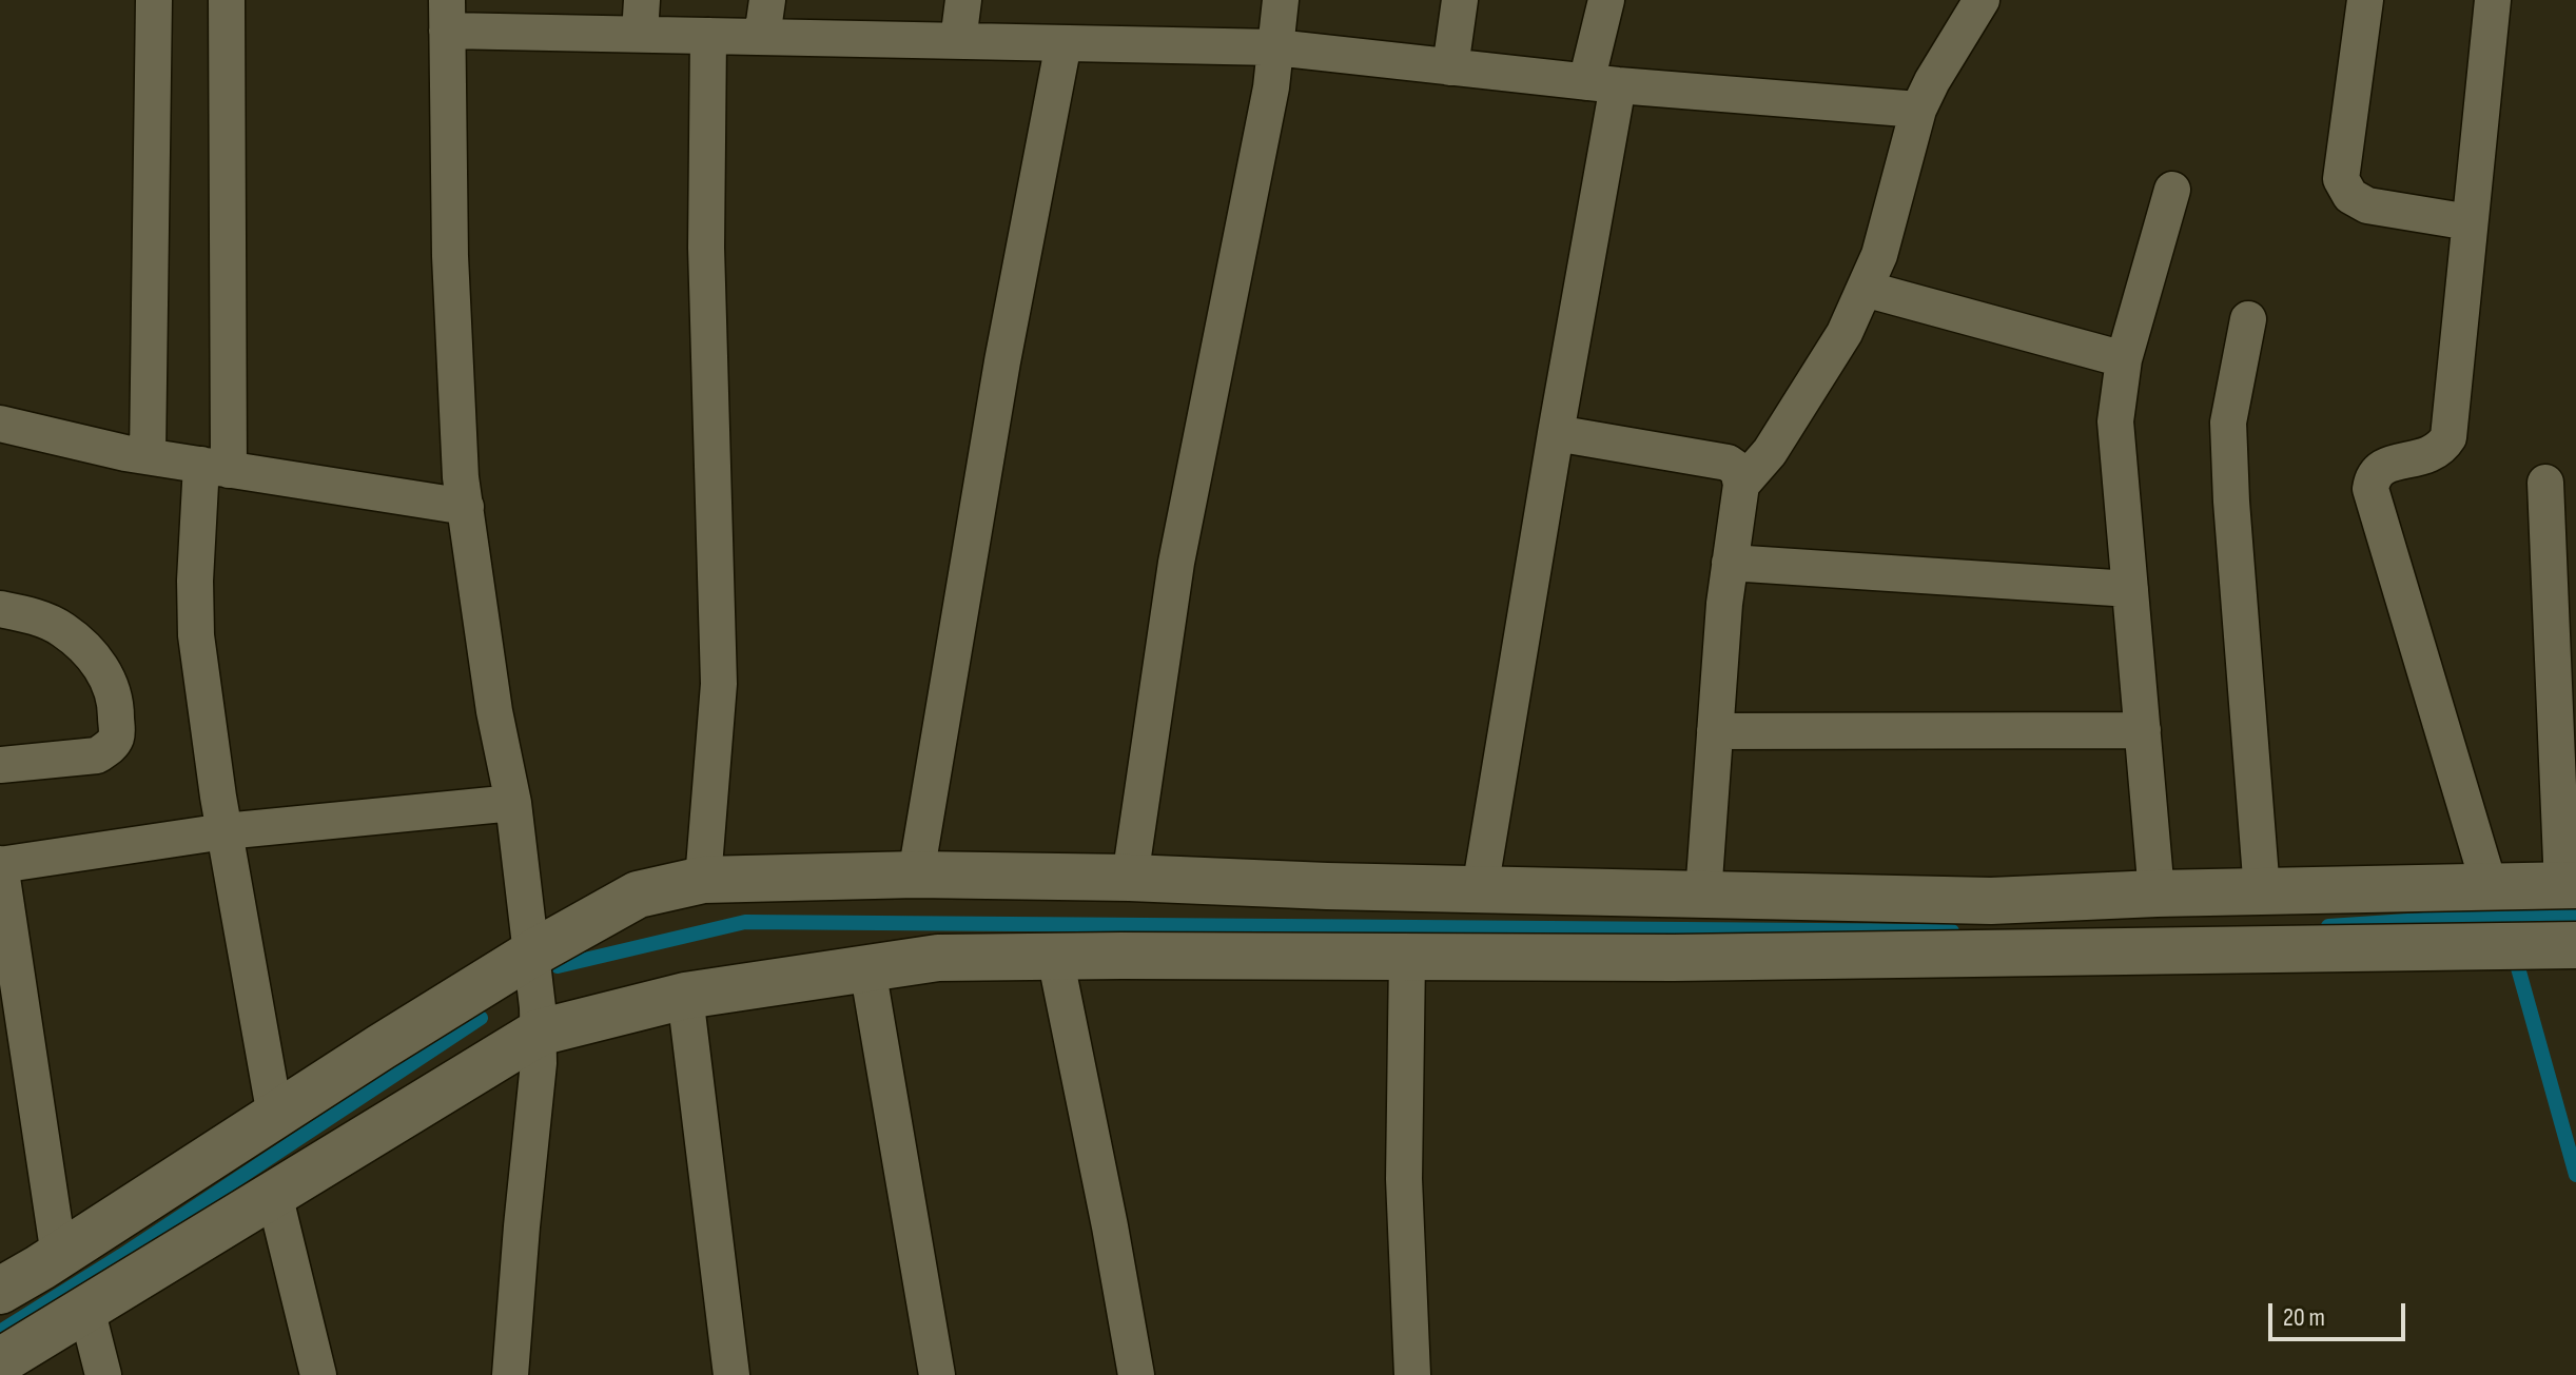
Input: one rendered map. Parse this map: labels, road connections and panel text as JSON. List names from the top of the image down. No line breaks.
{"scale_bar":"20 m"}
